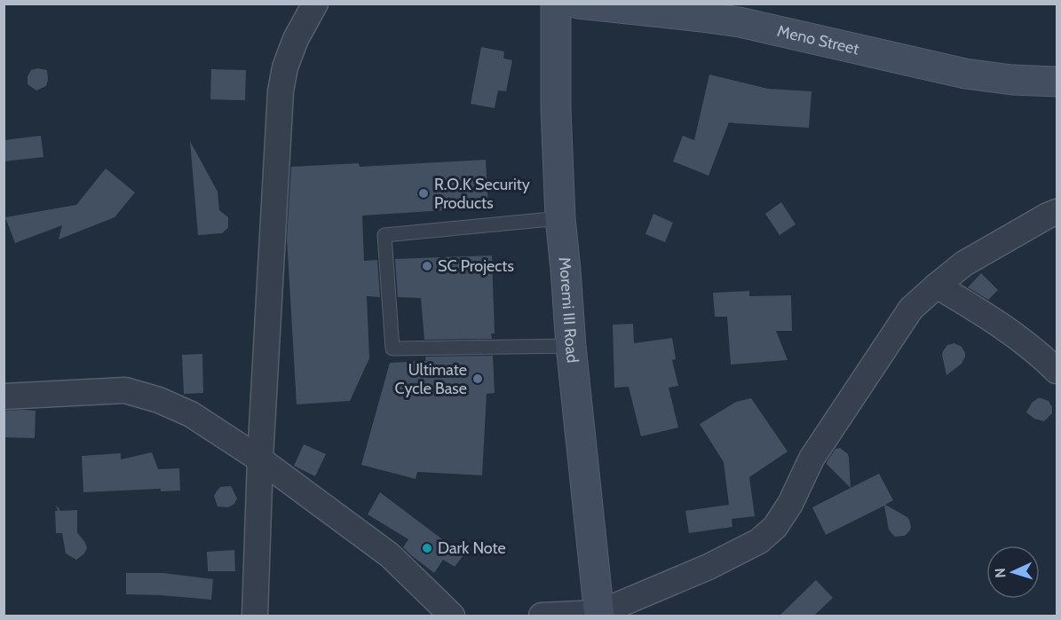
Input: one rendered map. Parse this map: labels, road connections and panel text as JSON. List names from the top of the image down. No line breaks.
{"streets":{"street":["Meno Street","Moremi III Road"]},"places":["R.O.K Security Products","SC Projects","Ultimate Cycle Base","Dark Note"],"north":"left"}
